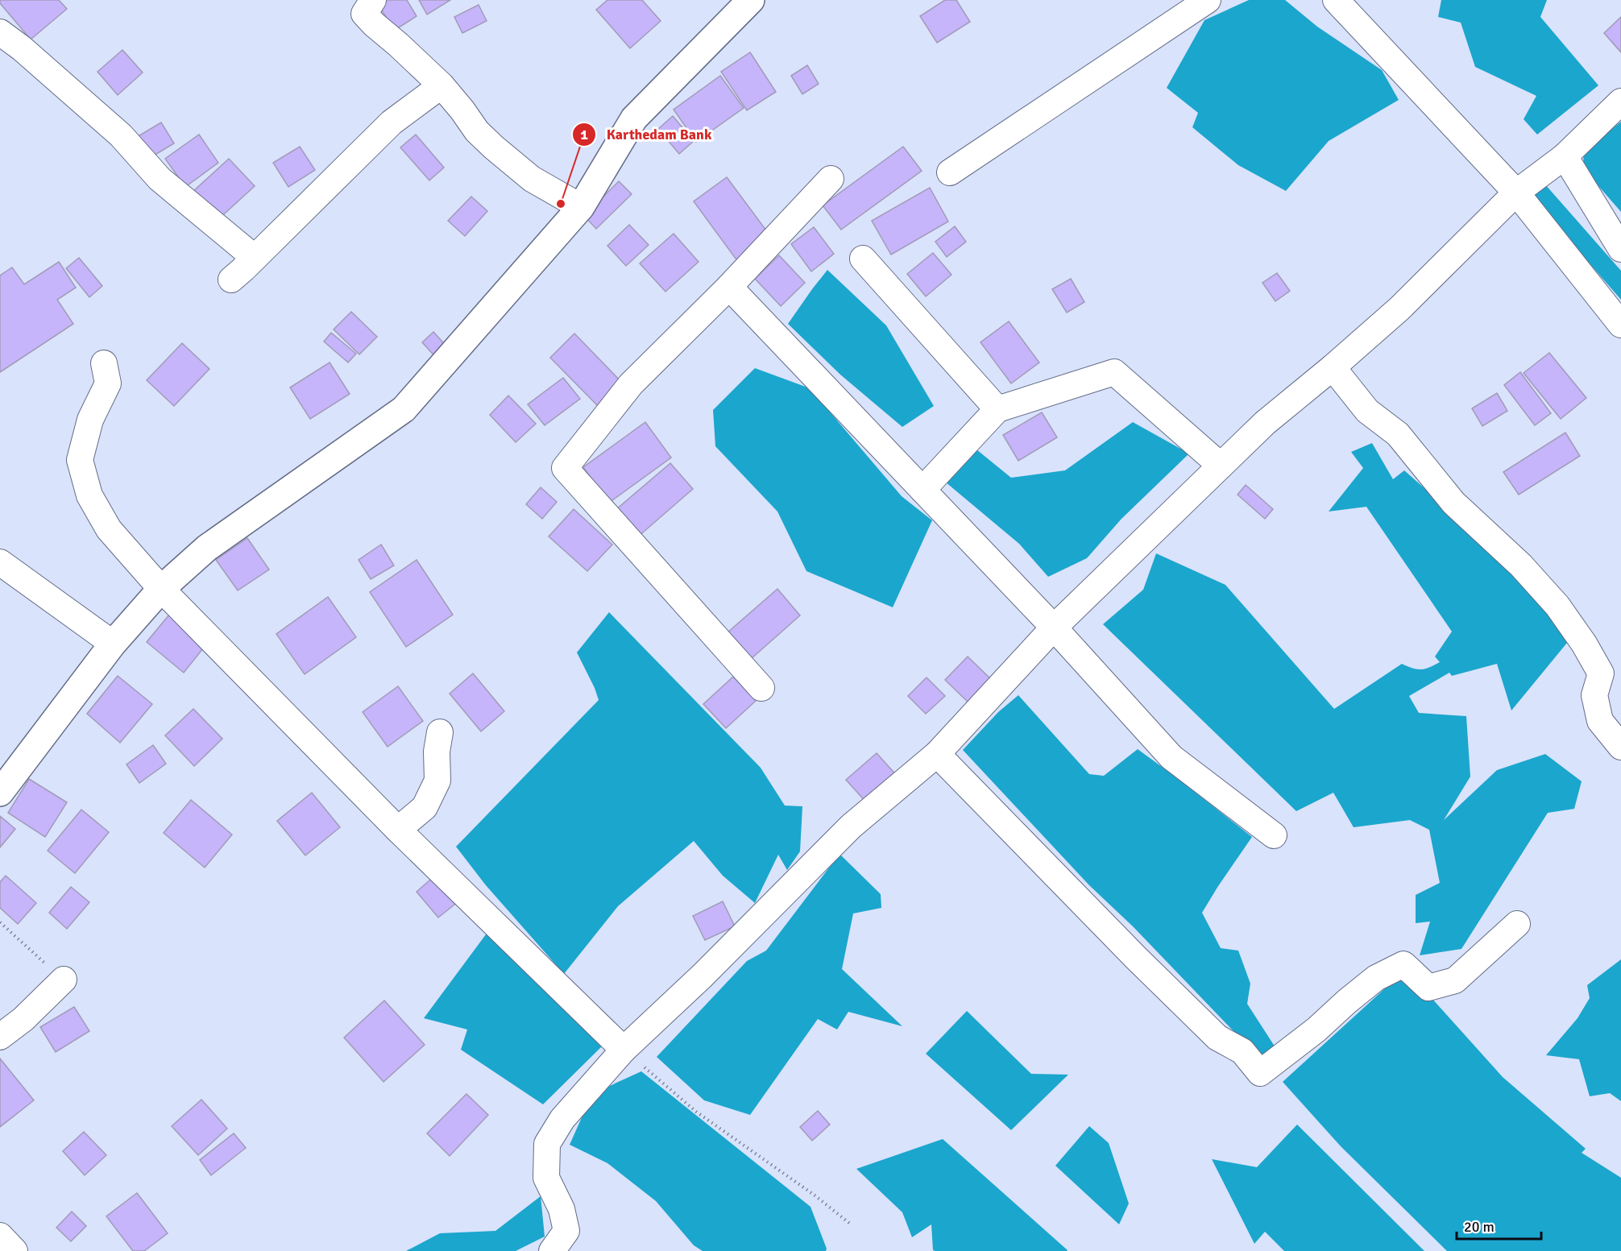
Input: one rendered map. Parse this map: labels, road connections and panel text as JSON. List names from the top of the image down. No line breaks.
{"places":["Karthedam Bank"],"scale_bar":"20 m"}
